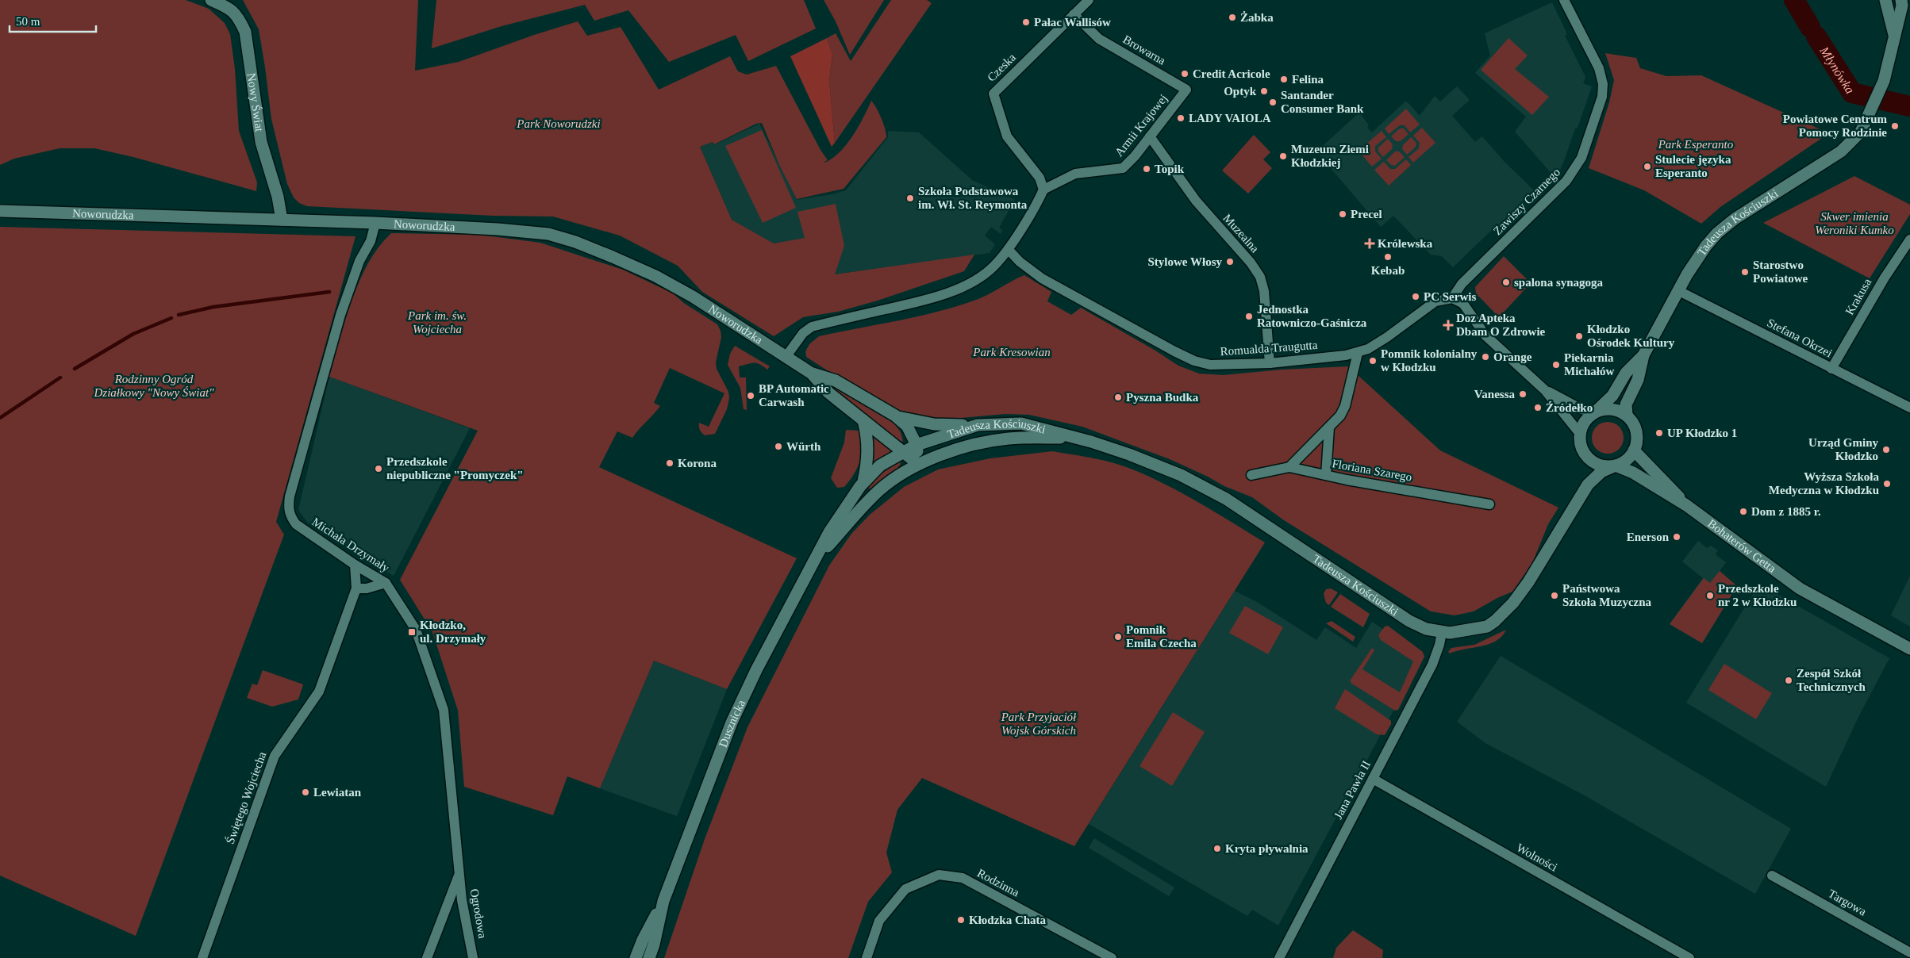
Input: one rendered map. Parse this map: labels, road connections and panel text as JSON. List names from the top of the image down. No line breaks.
{"streets":{"street":["Browarna","Czeska","Nowy Świat","Armii Krajowej","Zawiszy Czarnego","Noworudzka","Tadeusza Kościuszki","Muzealna","Krakusa","Stefana Okrzei","Romualda Traugutta","Floriana Szarego","Michała Drzymały","Bohaterów Getta","Dusznicka","Jana Pawła II","Świętego Wojciecha","Wolności","Rodzinna","Targowa","Ogrodowa"]},"crossings":[["Browarna","Czeska"],["Browarna","Armii Krajowej"],["Czeska","Armii Krajowej"],["Nowy Świat","Noworudzka"],["Armii Krajowej","Muzealna"],["Zawiszy Czarnego","Romualda Traugutta"],["Noworudzka","Tadeusza Kościuszki"],["Noworudzka","Michała Drzymały"],["Noworudzka","Dusznicka"],["Tadeusza Kościuszki","Stefana Okrzei"],["Tadeusza Kościuszki","Bohaterów Getta"],["Tadeusza Kościuszki","Dusznicka"],["Tadeusza Kościuszki","Jana Pawła II"],["Muzealna","Romualda Traugutta"],["Krakusa","Stefana Okrzei"],["Michała Drzymały","Świętego Wojciecha"],["Michała Drzymały","Ogrodowa"],["Jana Pawła II","Wolności"]],"water":["Młynówka"],"parks":["Park Noworudzki","Park Esperanto","Skwer imienia Weroniki Kumko","Park im. św. Wojciecha","Park Kresowian","Rodzinny Ogród Działkowy \"Nowy Świat\"","Park Przyjaciół Wojsk Górskich"],"places":{"other":["Żabka","Pałac Wallisów","Credit Acricole","Felina","Optyk","Santander Consumer Bank","LADY VAIOLA","Powiatowe Centrum Pomocy Rodzinie","Muzeum Ziemi Kłodzkiej","Stulecie języka Esperanto","Topik","Szkoła Podstawowa im. Wł. St. Reymonta","Precel","Kebab","Stylowe Włosy","Starostwo Powiatowe","spalona synagoga","PC Serwis","Jednostka Ratowniczo-Gaśnicza","Kłodzko Ośrodek Kultury","Orange","Pomnik kolonialny w Kłodzku","Piekarnia Michałów","Vanessa","BP Automatic Carwash","Pyszna Budka","Źródełko","UP Kłodzko 1","Würth","Urząd Gminy Kłodzko","Korona","Przedszkole niepubliczne \"Promyczek\"","Wyższa Szkoła Medyczna w Kłodzku","Dom z 1885 r.","Enerson","Państwowa Szkoła Muzyczna","Przedszkole nr 2 w Kłodzku","Pomnik Emila Czecha","Zespół Szkół Technicznych","Lewiatan","Kryta pływalnia","Kłodzka Chata"],"health":["Królewska","Doz Apteka Dbam O Zdrowie"],"transit":["Kłodzko, ul. Drzymały"]},"scale_bar":"50 m"}
